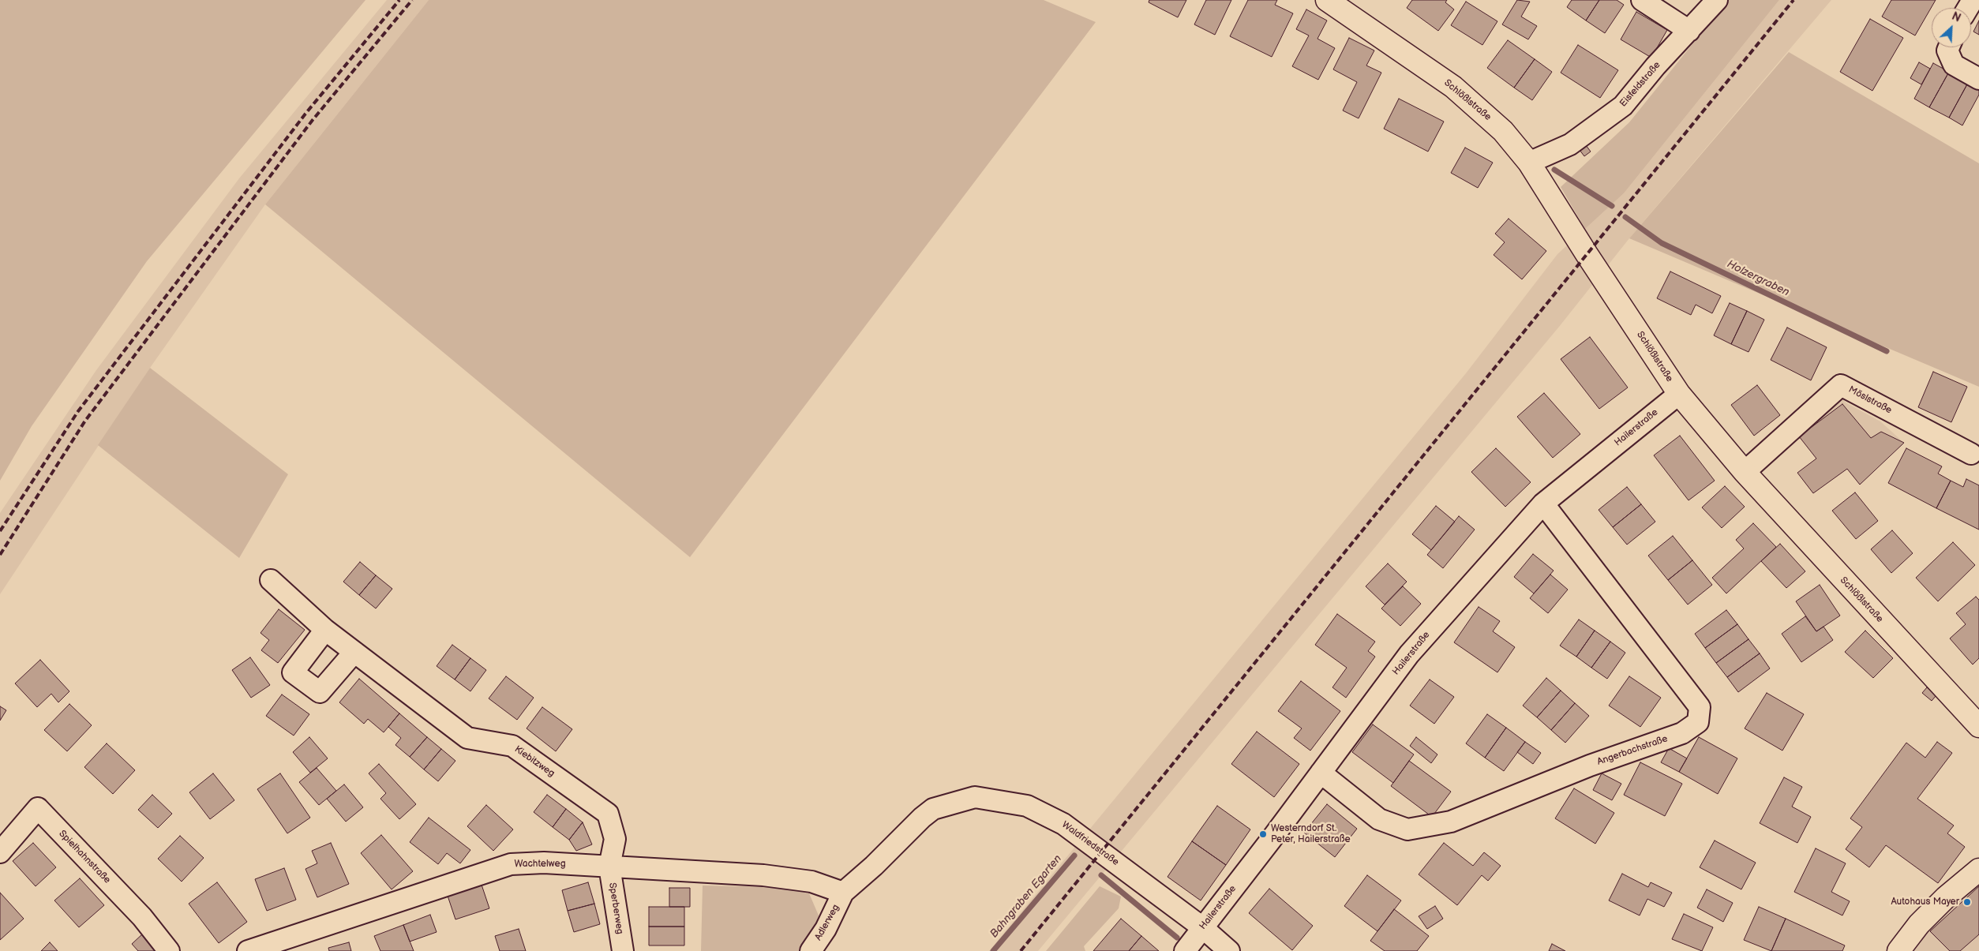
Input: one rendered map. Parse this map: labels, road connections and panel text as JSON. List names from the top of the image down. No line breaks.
{"streets":{"street":["Eisfeldstraße","Schlößlstraße","Möslstraße","Hailerstraße","Angerbachstraße","Kiebitzweg","Waldfriedstraße","Spielhahnstraße","Wachtelweg","Sperberweg","Adlerweg"]},"crossings":[["Eisfeldstraße","Schlößlstraße"],["Schlößlstraße","Möslstraße"],["Schlößlstraße","Hailerstraße"],["Hailerstraße","Angerbachstraße"],["Hailerstraße","Waldfriedstraße"],["Kiebitzweg","Wachtelweg"],["Kiebitzweg","Sperberweg"],["Waldfriedstraße","Wachtelweg"],["Waldfriedstraße","Adlerweg"],["Wachtelweg","Sperberweg"],["Wachtelweg","Adlerweg"]],"water":["Holzergraben","Bahngraben Egarten"],"places":["Westerndorf St. Peter, Hailerstraße","Autohaus Mayer"],"north":"top right"}
